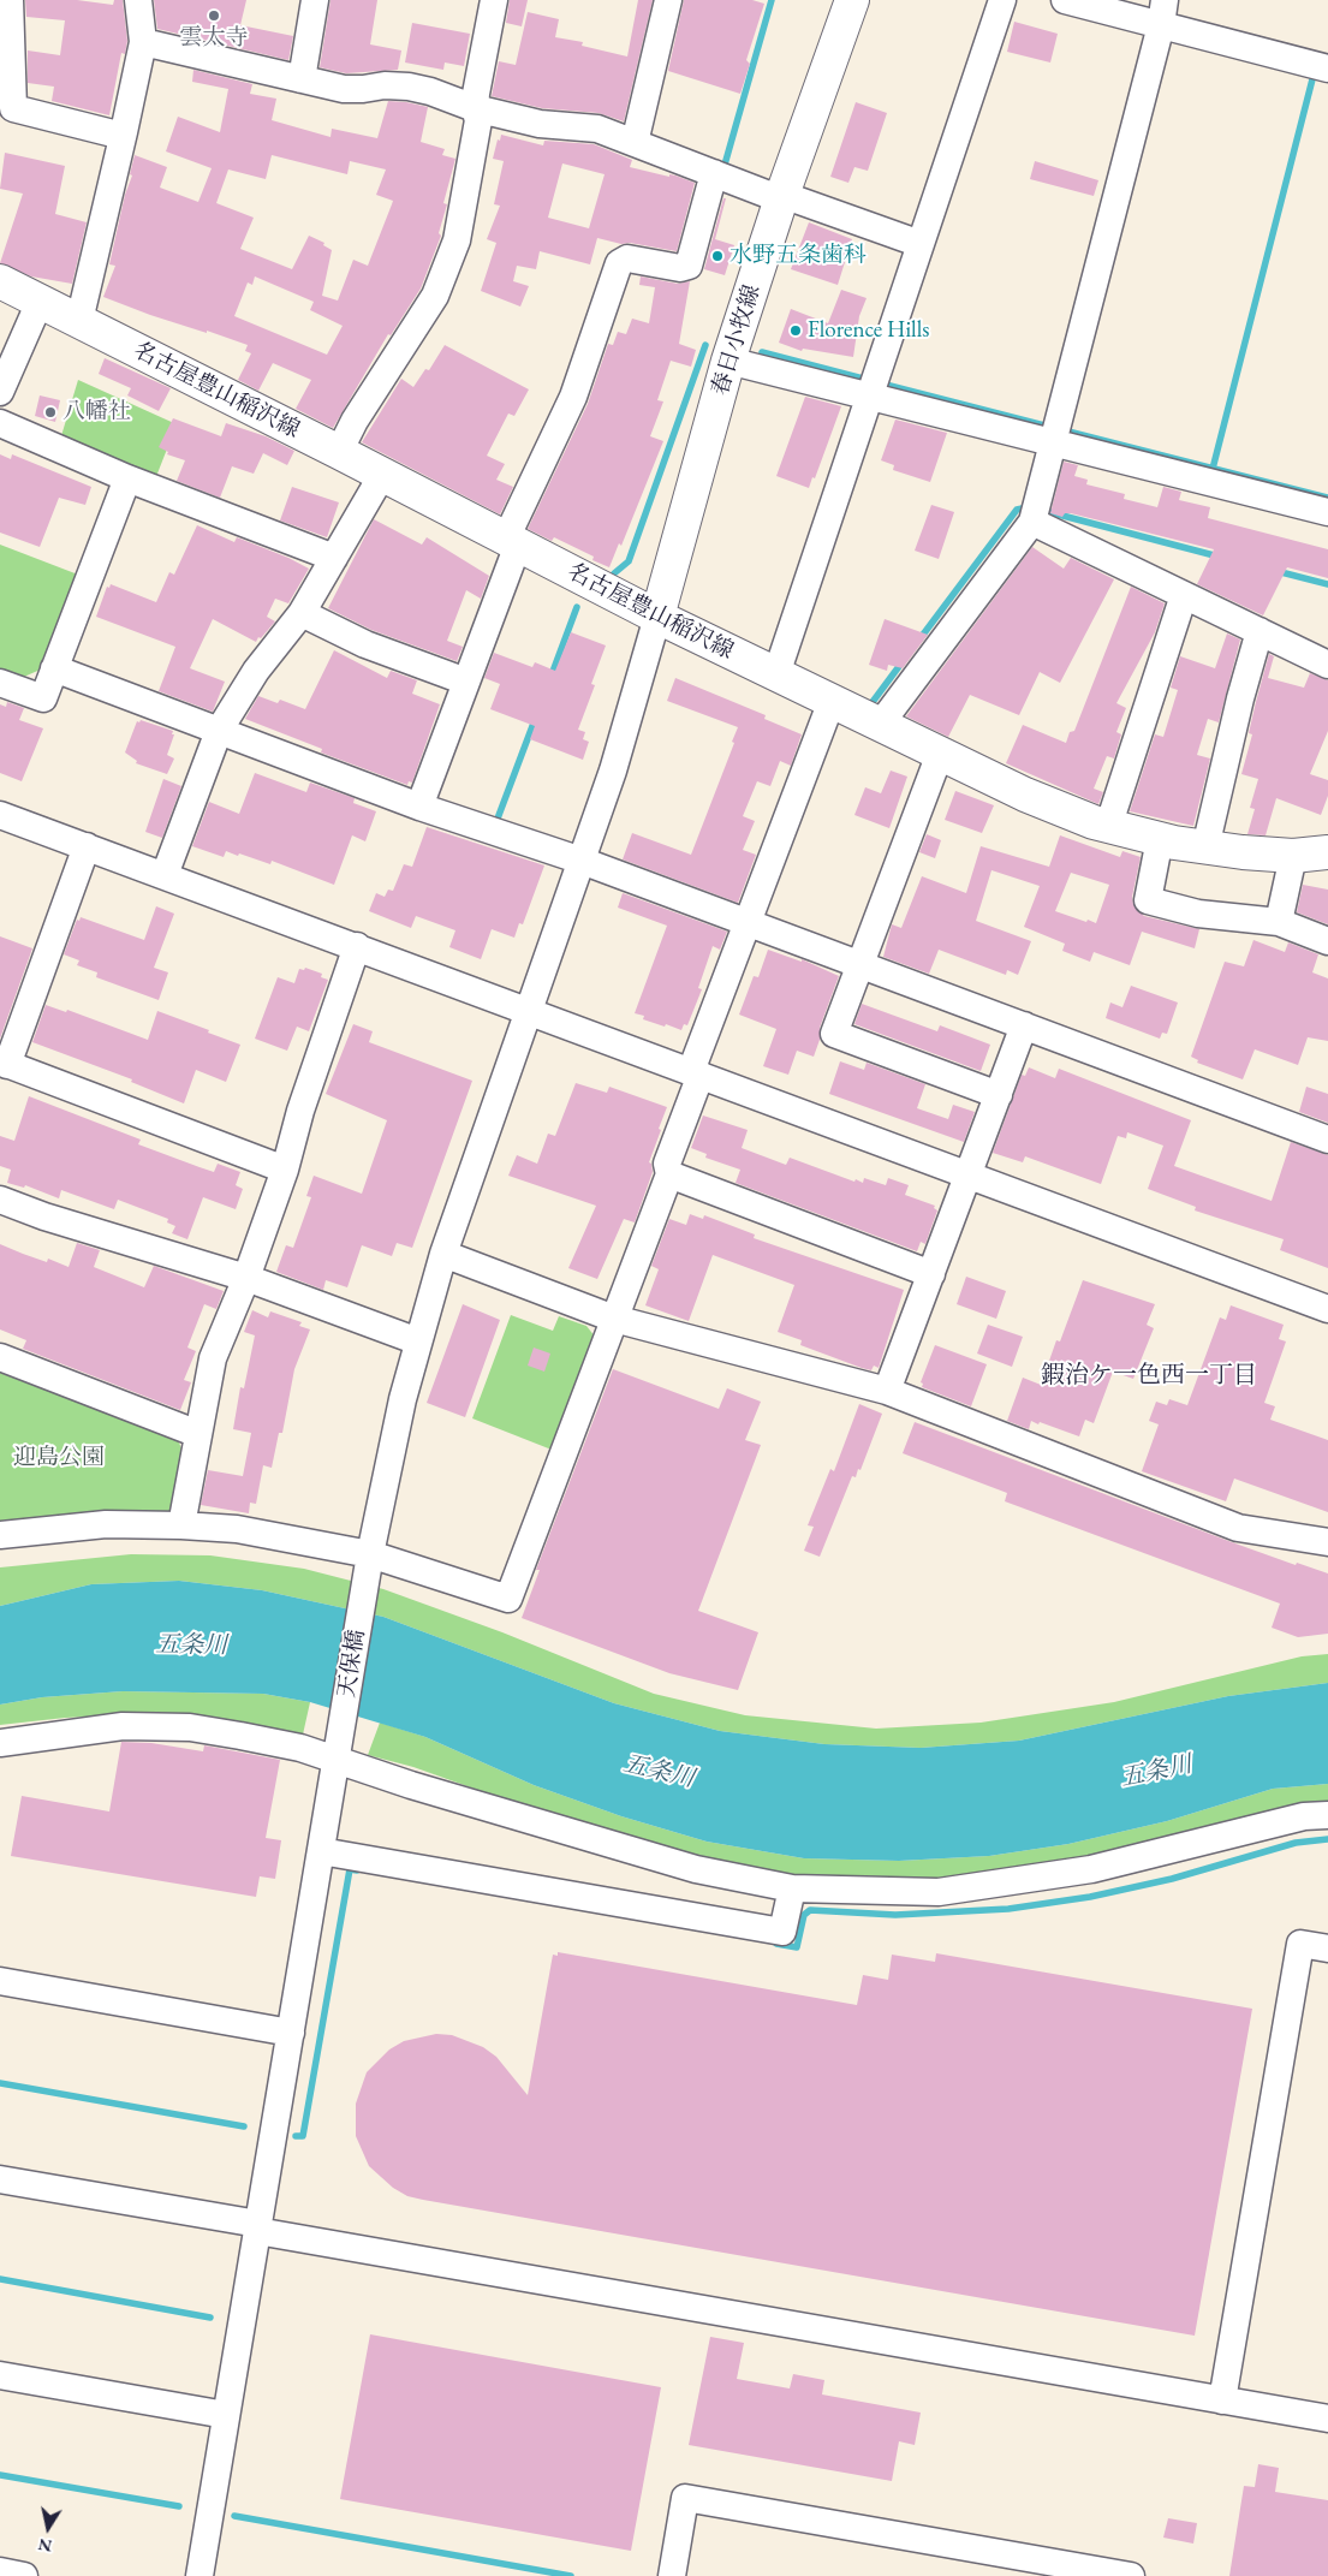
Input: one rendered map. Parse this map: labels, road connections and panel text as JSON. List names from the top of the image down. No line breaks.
{"streets":{"main road":["春日小牧線","名古屋豊山稲沢線"],"street":["天保橋"]},"crossings":[["春日小牧線","名古屋豊山稲沢線"],["春日小牧線","天保橋"],["名古屋豊山稲沢線","天保橋"]],"districts":["鍜治ケ一色西一丁目"],"water":["五条川"],"parks":["迎島公園"],"places":["雲太寺","水野五条歯科","Florence Hills","八幡社"],"north":"bottom"}
